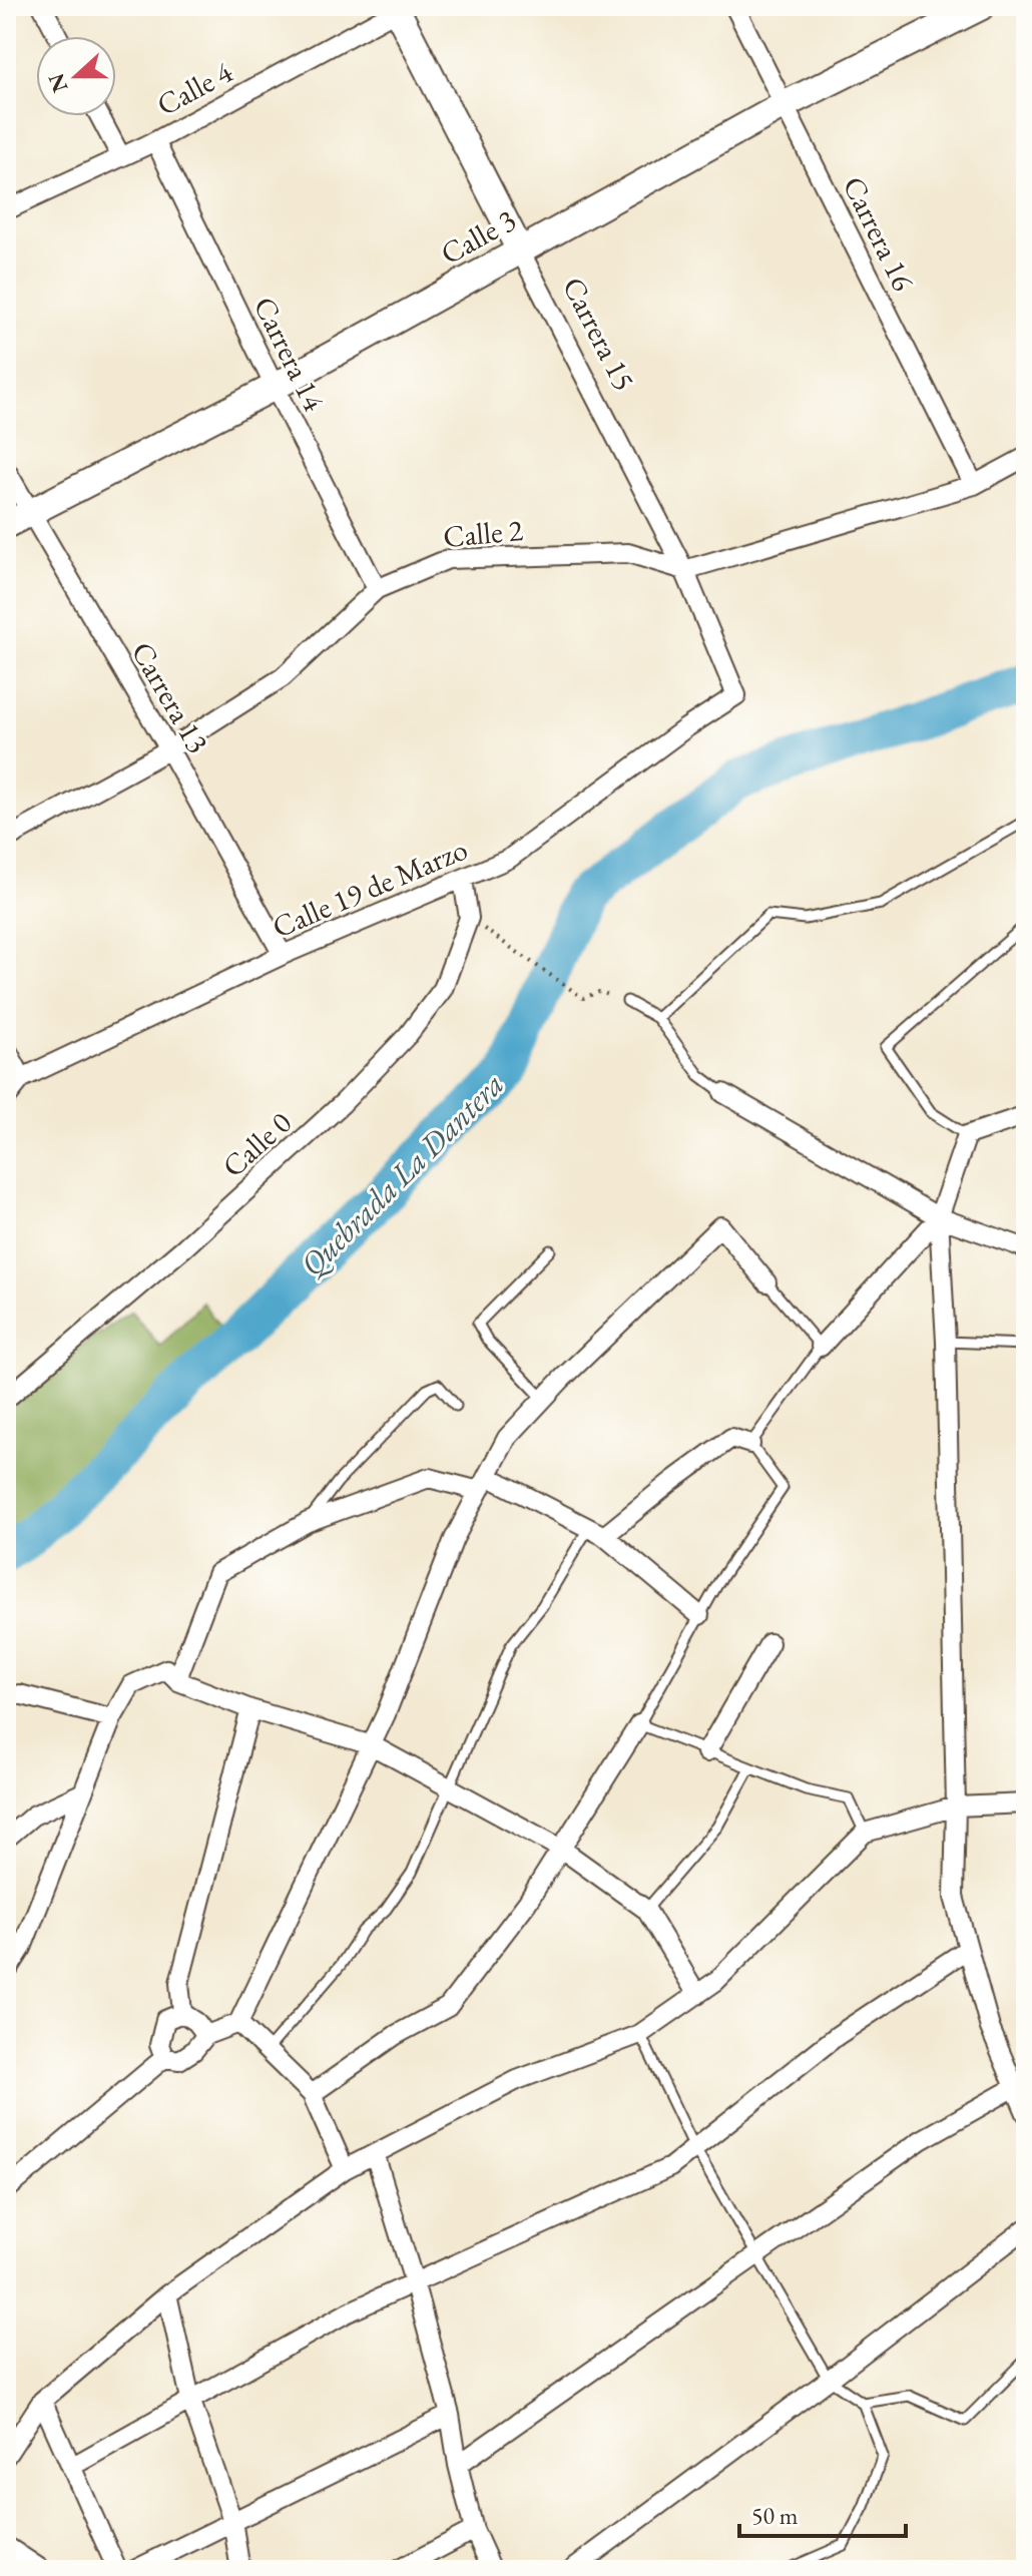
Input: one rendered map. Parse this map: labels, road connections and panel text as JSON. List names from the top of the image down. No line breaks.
{"streets":{"street":["Calle 4","Carrera 16","Calle 3","Carrera 15","Carrera 14","Calle 2","Carrera 13","Calle 19 de Marzo","Calle 0"]},"crossings":[["Calle 4","Carrera 15"],["Calle 4","Carrera 14"],["Carrera 16","Calle 3"],["Calle 3","Carrera 15"],["Calle 3","Carrera 14"],["Calle 3","Carrera 13"],["Carrera 15","Calle 2"],["Carrera 15","Calle 19 de Marzo"],["Carrera 14","Calle 2"],["Calle 2","Carrera 13"],["Carrera 13","Calle 19 de Marzo"],["Calle 19 de Marzo","Calle 0"]],"water":["Quebrada La Dantera"],"scale_bar":"50 m","north":"left"}
